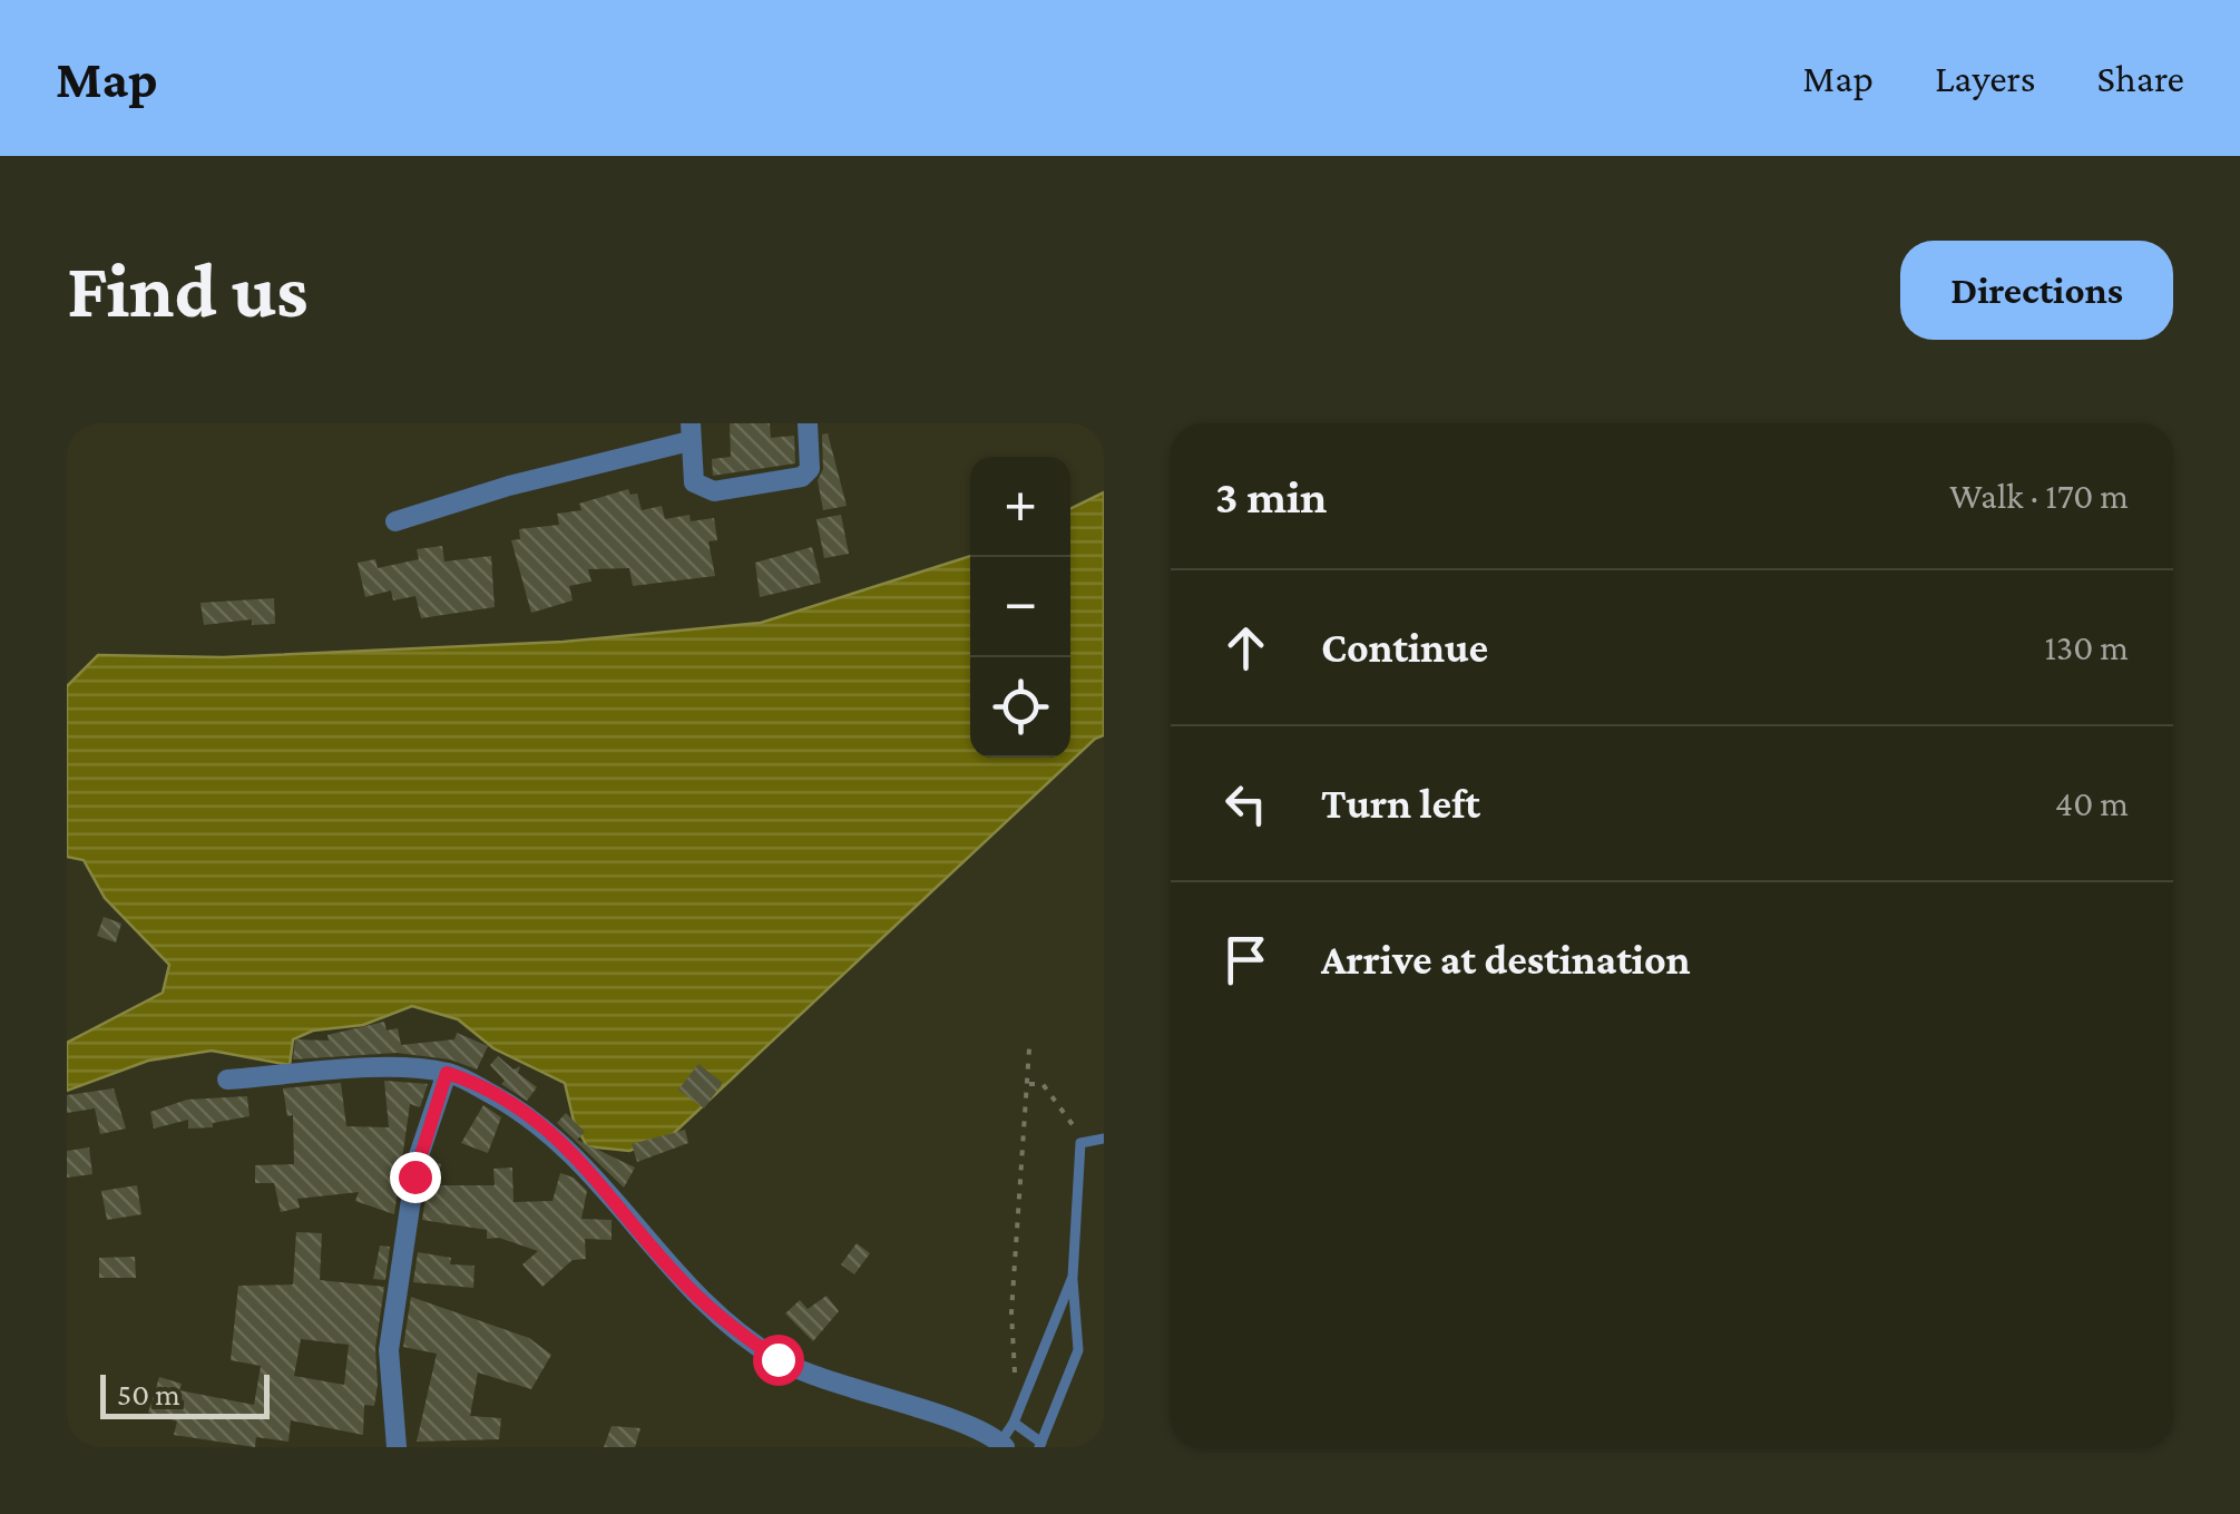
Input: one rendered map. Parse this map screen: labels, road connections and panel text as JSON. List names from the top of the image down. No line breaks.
{"scale_bar":"50 m","page":{"header":"Map","nav":["Map","Layers","Share"],"buttons":"Directions","title":"Find us","heading":["3 min","Walk · 170 m"],"map_buttons":["+","−"],"list":[["Continue","130 m"],["Turn left","40 m"],"Arrive at destination"],"scale":"50 m"}}
